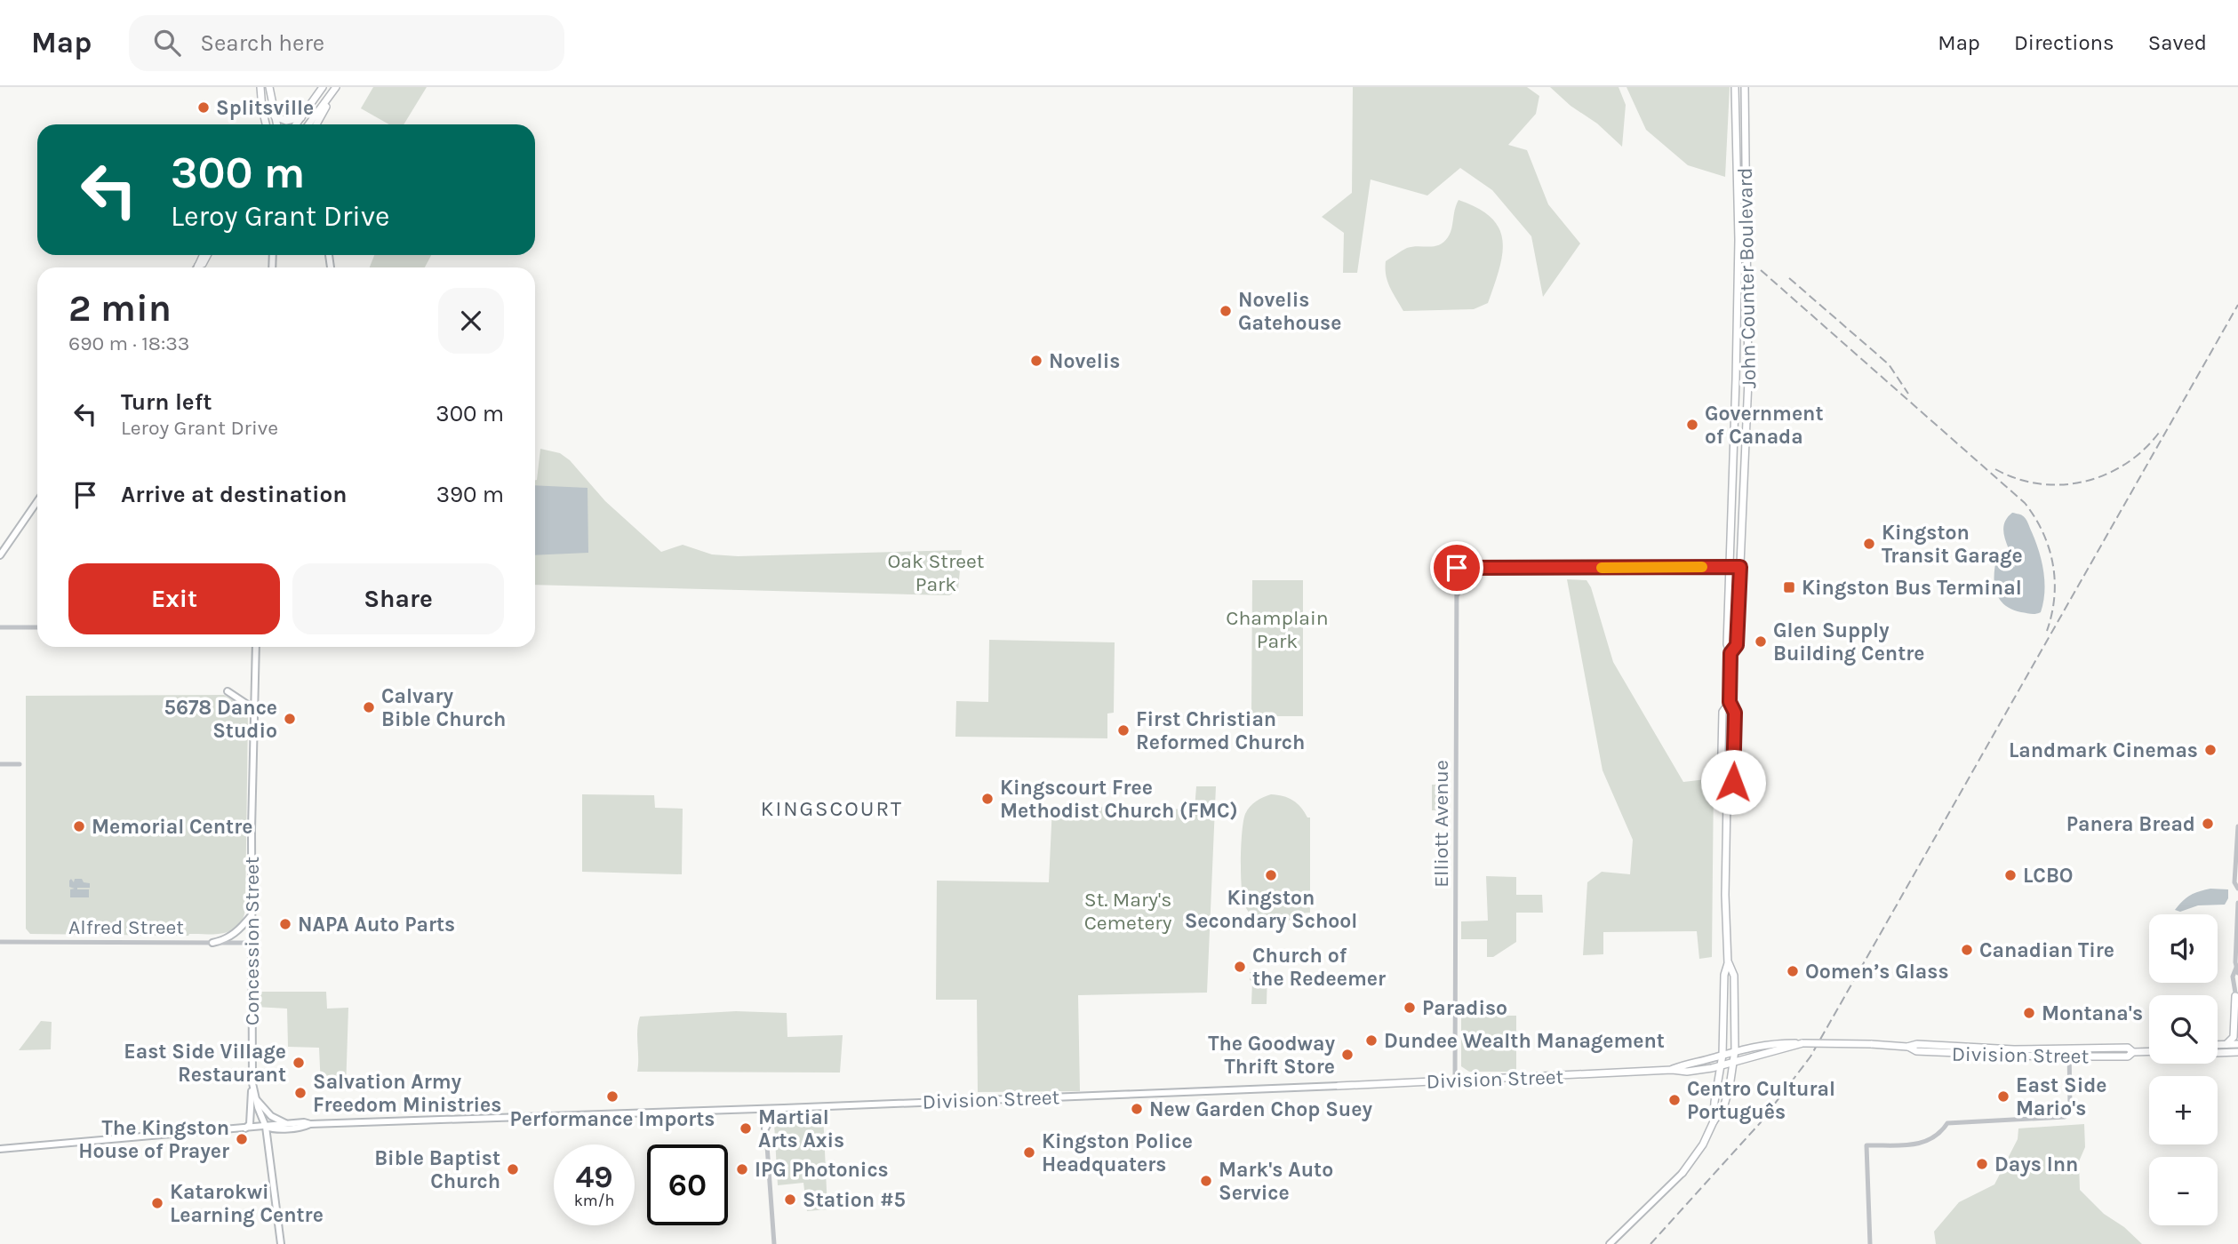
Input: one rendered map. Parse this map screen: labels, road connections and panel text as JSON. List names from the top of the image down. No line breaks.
{"streets":{"main road":["John Counter Boulevard","Concession Street","Division Street"],"street":["Elliott Avenue","Alfred Street"]},"crossings":[["Elliott Avenue","Division Street"],["Alfred Street","Concession Street"],["Concession Street","Division Street"]],"districts":["KINGSCOURT"],"parks":["Oak Street Park","Champlain Park","St. Mary's Cemetery"],"places":{"other":["Splitsville","Novelis Gatehouse","Novelis","Government of Canada","Kingston Transit Garage","Glen Supply Building Centre","Calvary Bible Church","5678 Dance Studio","First Christian Reformed Church","Landmark Cinemas","Kingscourt Free Methodist Church (FMC)","Panera Bread","Memorial Centre","Kingston Secondary School","LCBO","NAPA Auto Parts","Canadian Tire","Church of the Redeemer","Oomen’s Glass","Paradiso","Montana's","Dundee Wealth Management","The Goodway Thrift Store","East Side Village Restaurant","Salvation Army Freedom Ministries","Performance Imports","East Side Mario's","Centro Cultural Português","New Garden Chop Suey","Martial Arts Axis","The Kingston House of Prayer","Kingston Police Headquaters","Days Inn","Bible Baptist Church","IPG Photonics","Mark's Auto Service","Station #5","Katarokwi Learning Centre"],"transit":["Kingston Bus Terminal"]},"page":{"header":"Map","search":"Search here","nav":["Map","Directions","Saved"],"turn":["300 m","Leroy Grant Drive"],"heading":["2 min","690 m · 18:33"],"list":[{"name":"Turn left","note":"Leroy Grant Drive","value":"300 m"},{"name":"Arrive at destination","value":"390 m"}],"buttons":["Exit","Share"],"map_buttons":["+","−"],"speed":"49 km/h","limit":"60"}}
